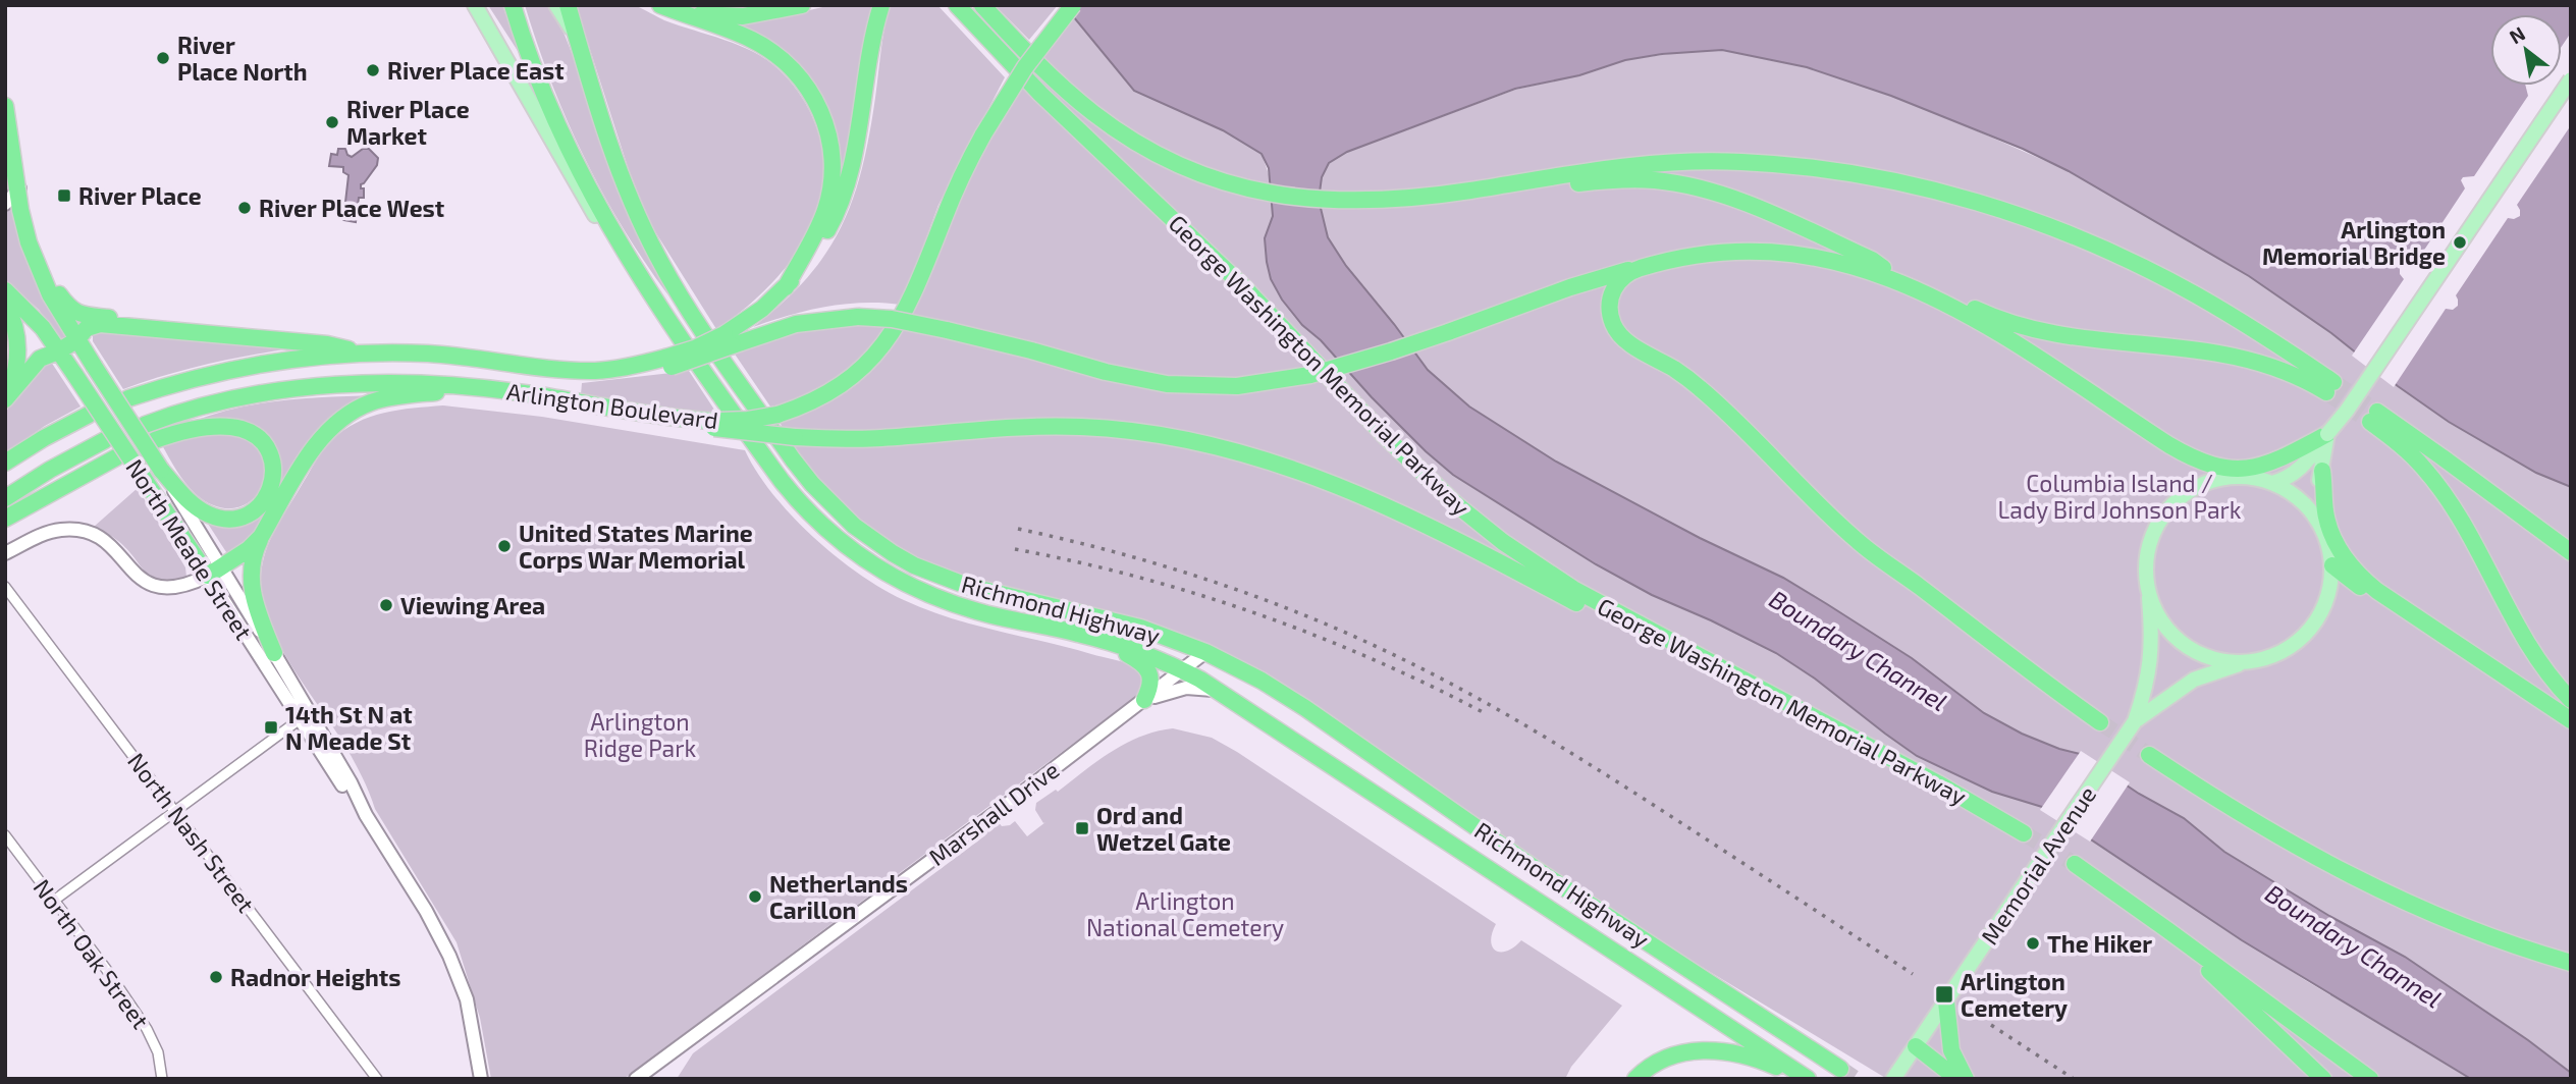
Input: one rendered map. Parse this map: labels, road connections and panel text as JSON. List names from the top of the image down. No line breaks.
{"streets":{"highway":["George Washington Memorial Parkway","Arlington Boulevard","North Meade Street","Richmond Highway"],"main road":["Memorial Avenue"],"street":["Marshall Drive","North Nash Street","North Oak Street"]},"crossings":[["Richmond Highway","Marshall Drive"]],"water":["Boundary Channel"],"parks":["Columbia Island / Lady Bird Johnson Park","Arlington Ridge Park","Arlington National Cemetery"],"places":{"other":["River Place North","River Place East","River Place Market","River Place West","Arlington Memorial Bridge","United States Marine Corps War Memorial","Viewing Area","Netherlands Carillon","The Hiker","Radnor Heights"],"transit":["River Place","14th St N at N Meade St","Ord and Wetzel Gate","Arlington Cemetery"]},"north":"top left"}
